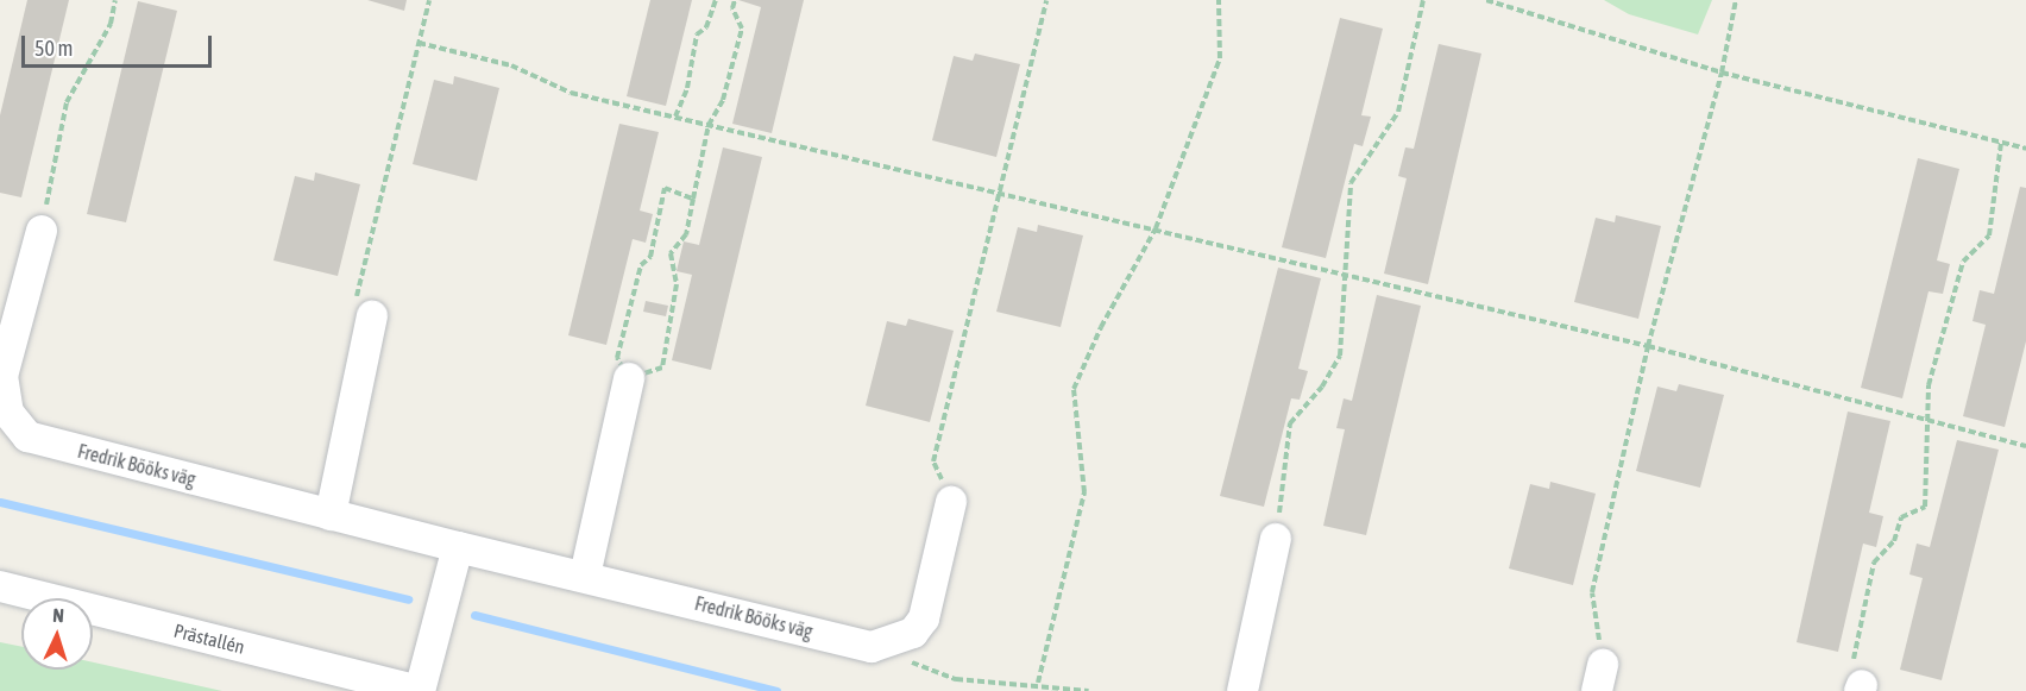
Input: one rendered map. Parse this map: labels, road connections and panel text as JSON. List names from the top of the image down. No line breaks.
{"streets":{"street":["Fredrik Bööks väg","Prästallén"]},"scale_bar":"50 m","north":"top"}
